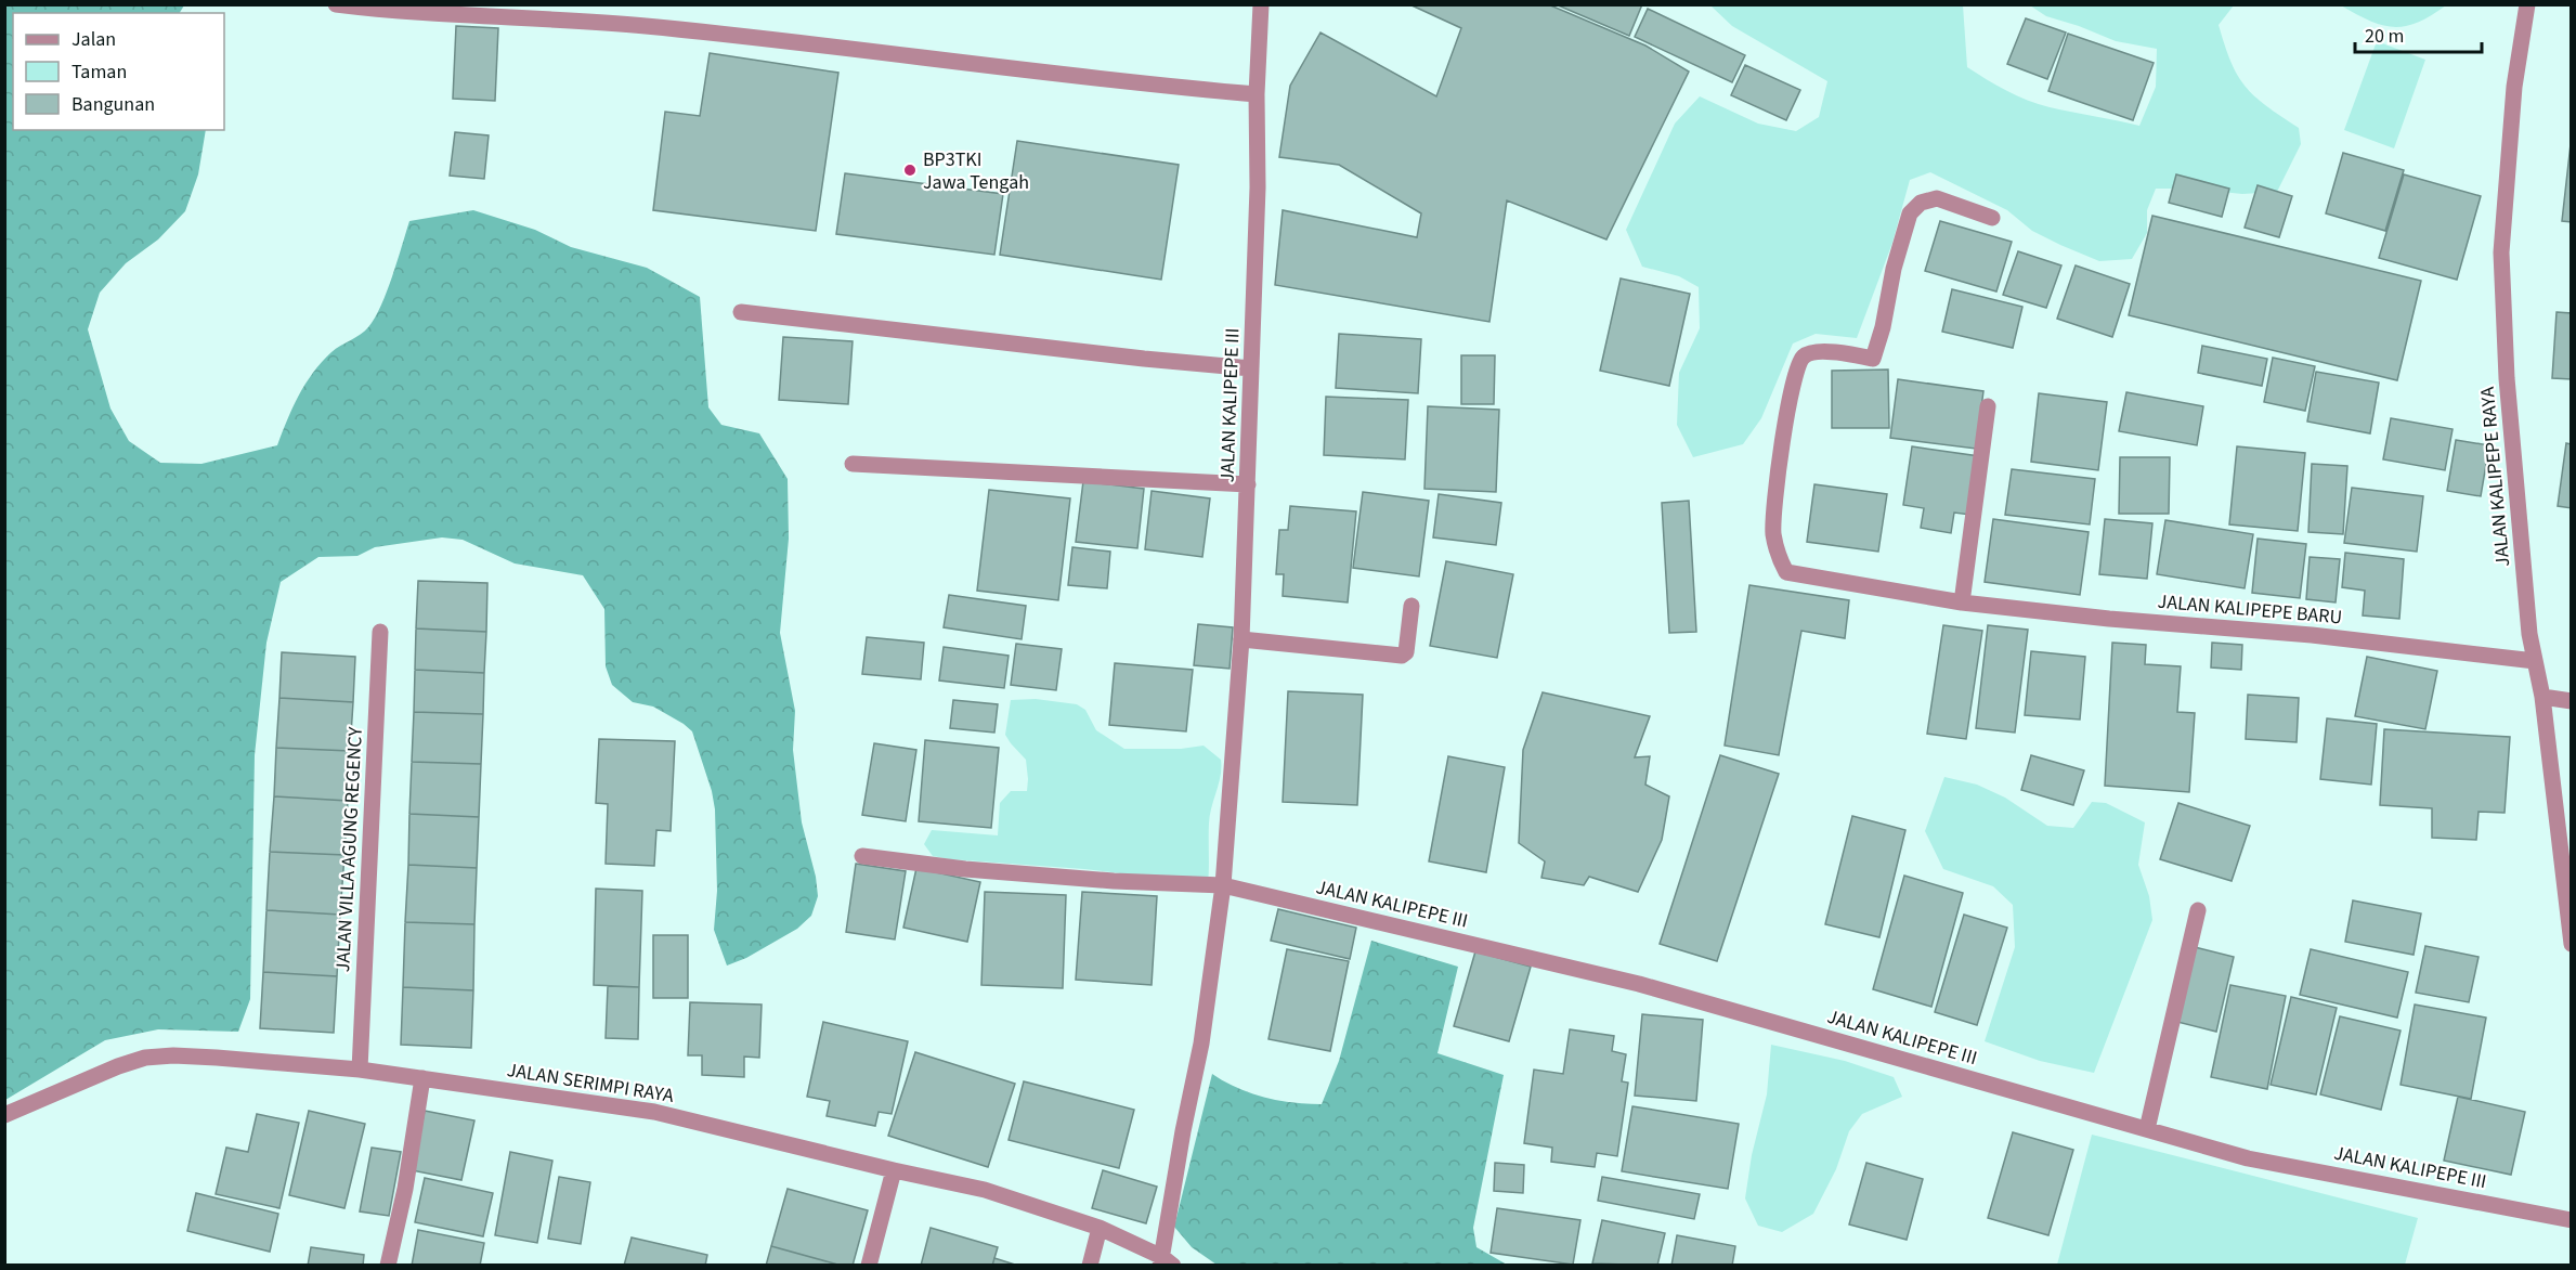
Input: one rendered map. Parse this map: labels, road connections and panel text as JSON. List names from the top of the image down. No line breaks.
{"streets":{"street":["JALAN KALIPEPE III","JALAN KALIPEPE RAYA","JALAN KALIPEPE BARU","JALAN VILLA AGUNG REGENCY","JALAN SERIMPI RAYA"]},"crossings":[["JALAN KALIPEPE III","JALAN SERIMPI RAYA"],["JALAN KALIPEPE RAYA","JALAN KALIPEPE BARU"],["JALAN VILLA AGUNG REGENCY","JALAN SERIMPI RAYA"]],"places":["BP3TKI Jawa Tengah"],"legend":["Jalan","Taman","Bangunan"],"scale_bar":"20 m"}
